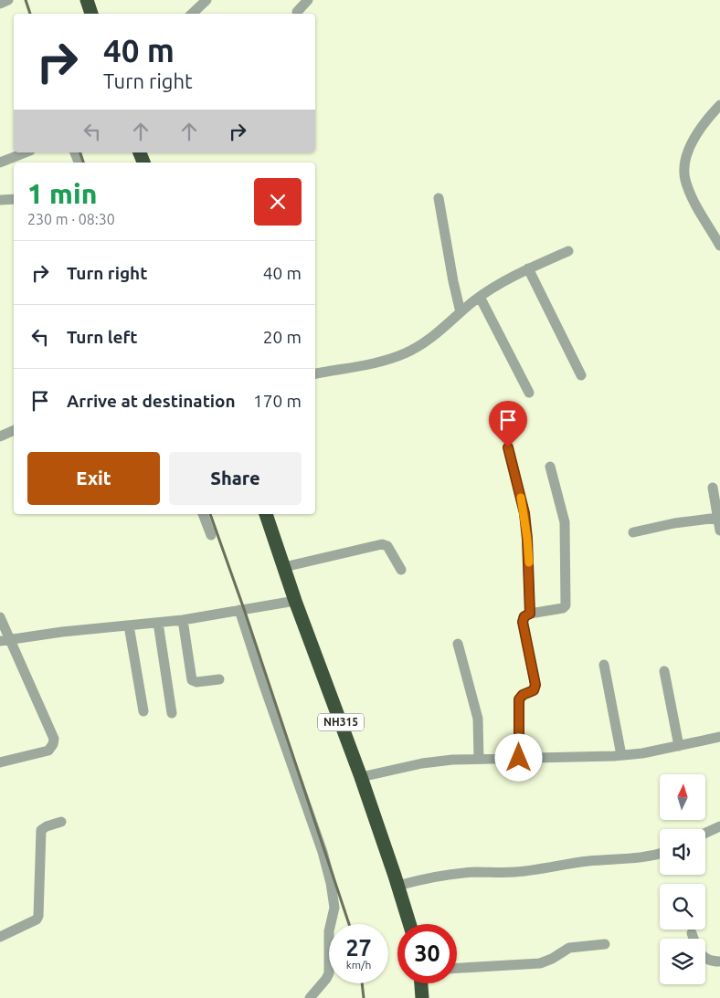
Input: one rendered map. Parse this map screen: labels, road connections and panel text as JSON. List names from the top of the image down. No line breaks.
{"streets":{"highway":["NH315"]},"north":"top","page":{"turn":["40 m","Turn right"],"heading":["1 min","230 m · 08:30"],"list":[{"name":"Turn right","value":"40 m"},{"name":"Turn left","value":"20 m"},{"name":"Arrive at destination","value":"170 m"}],"buttons":["Exit","Share"],"speed":"27 km/h","limit":"30"}}
